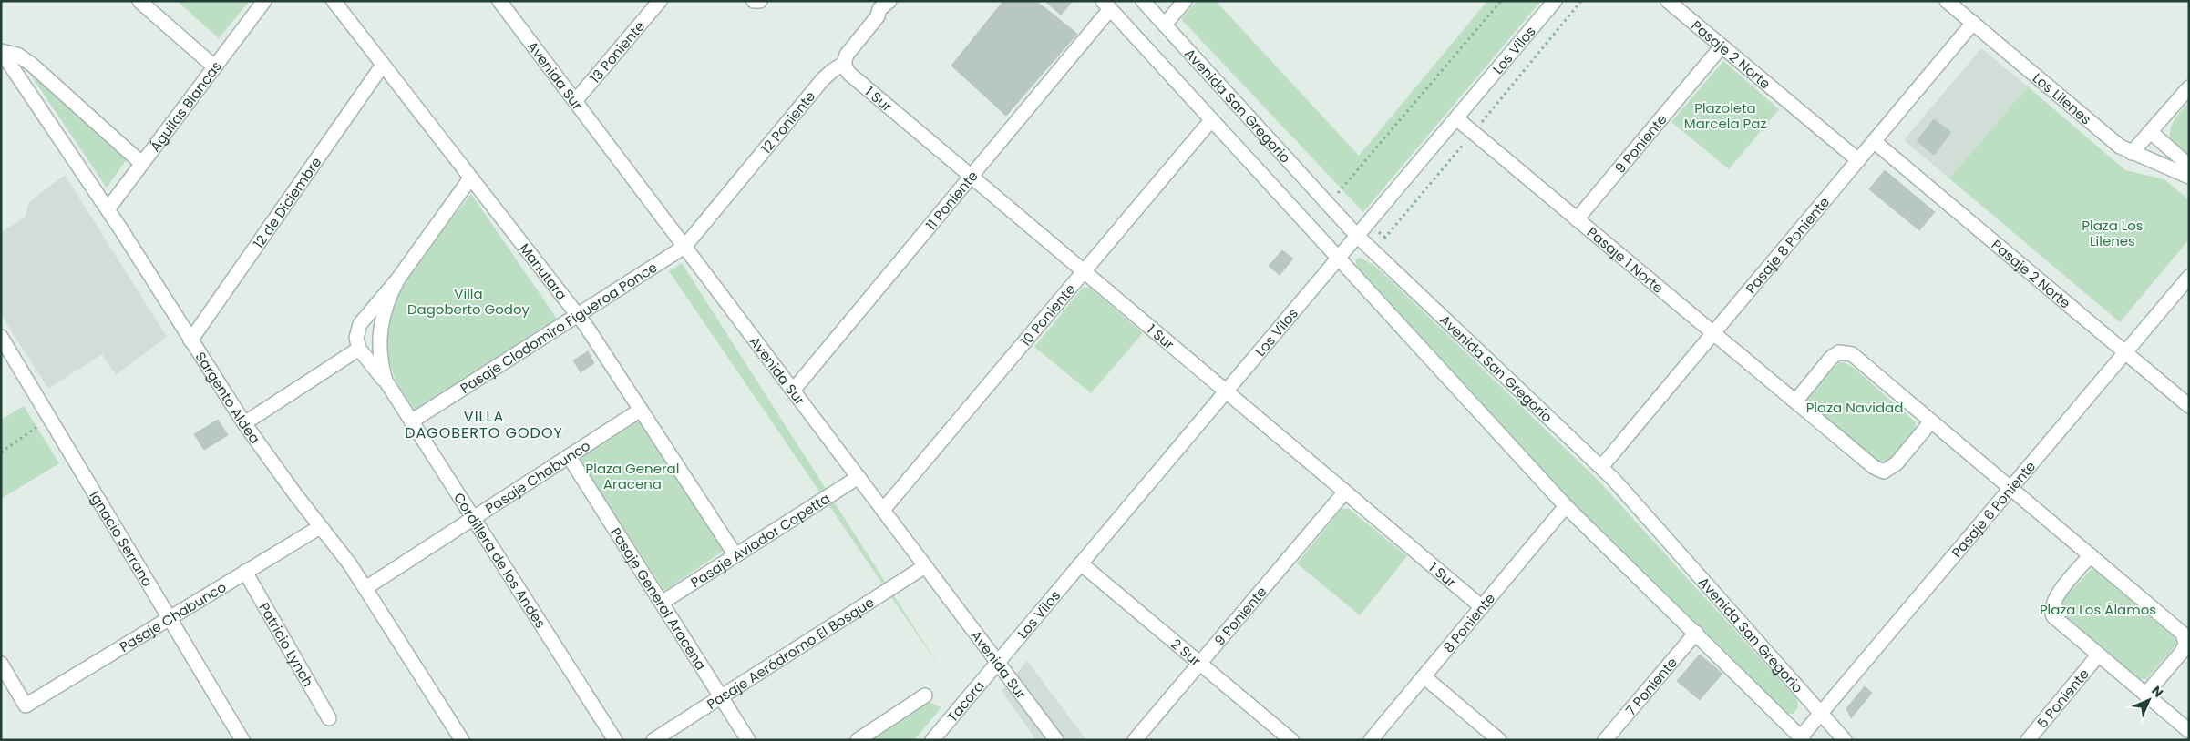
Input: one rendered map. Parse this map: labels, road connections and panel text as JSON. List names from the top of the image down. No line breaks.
{"streets":{"street":["Los Vilos","13 Poniente","Pasaje 2 Norte","Avenida Sur","1 Sur","Los Lilenes","Avenida San Gregorio","Águilas Blancas","12 Poniente","9 Poniente","11 Poniente","12 de Diciembre","Pasaje 8 Poniente","Pasaje 1 Norte","Manutara","10 Poniente","Pasaje Clodomiro Figueroa Ponce","Sargento Aldea","Pasaje Chabunco","Pasaje 6 Poniente","Ignacio Serrano","Pasaje Aviador Copetta","Cordillera de los Andes","Pasaje General Aracena","8 Poniente","Patricio Lynch","2 Sur","Pasaje Aeródromo El Bosque","7 Poniente","5 Poniente","Tacora"]},"crossings":[["Los Vilos","Avenida Sur"],["Los Vilos","1 Sur"],["Los Vilos","Avenida San Gregorio"],["Los Vilos","Pasaje 1 Norte"],["Los Vilos","2 Sur"],["Los Vilos","Tacora"],["13 Poniente","Avenida Sur"],["Pasaje 2 Norte","9 Poniente"],["Pasaje 2 Norte","Pasaje 8 Poniente"],["Pasaje 2 Norte","Pasaje 6 Poniente"],["Avenida Sur","12 Poniente"],["Avenida Sur","11 Poniente"],["Avenida Sur","10 Poniente"],["Avenida Sur","Pasaje Clodomiro Figueroa Ponce"],["Avenida Sur","Pasaje Aviador Copetta"],["Avenida Sur","Pasaje Aeródromo El Bosque"],["Avenida Sur","Tacora"],["1 Sur","12 Poniente"],["1 Sur","9 Poniente"],["1 Sur","11 Poniente"],["1 Sur","10 Poniente"],["1 Sur","8 Poniente"],["Los Lilenes","Pasaje 8 Poniente"],["Avenida San Gregorio","Pasaje 8 Poniente"],["Avenida San Gregorio","Pasaje 6 Poniente"],["Águilas Blancas","Sargento Aldea"],["12 Poniente","Pasaje Clodomiro Figueroa Ponce"],["9 Poniente","Pasaje 1 Norte"],["9 Poniente","2 Sur"],["12 de Diciembre","Manutara"],["12 de Diciembre","Sargento Aldea"],["Pasaje 8 Poniente","Pasaje 1 Norte"],["Manutara","Pasaje Clodomiro Figueroa Ponce"],["Manutara","Pasaje Chabunco"],["Manutara","Pasaje Aviador Copetta"],["Pasaje Clodomiro Figueroa Ponce","Cordillera de los Andes"],["Sargento Aldea","Pasaje Chabunco"],["Pasaje Chabunco","Ignacio Serrano"],["Pasaje Chabunco","Cordillera de los Andes"],["Pasaje Chabunco","Pasaje General Aracena"],["Pasaje Chabunco","Patricio Lynch"],["Pasaje Aviador Copetta","Pasaje General Aracena"],["Pasaje General Aracena","Pasaje Aeródromo El Bosque"]],"districts":["VILLA DAGOBERTO GODOY"],"parks":["Plazoleta Marcela Paz","Plaza Los Lilenes","Villa Dagoberto Godoy","Plaza Navidad","Plaza General Aracena","Plaza Los Álamos"],"north":"top right"}
